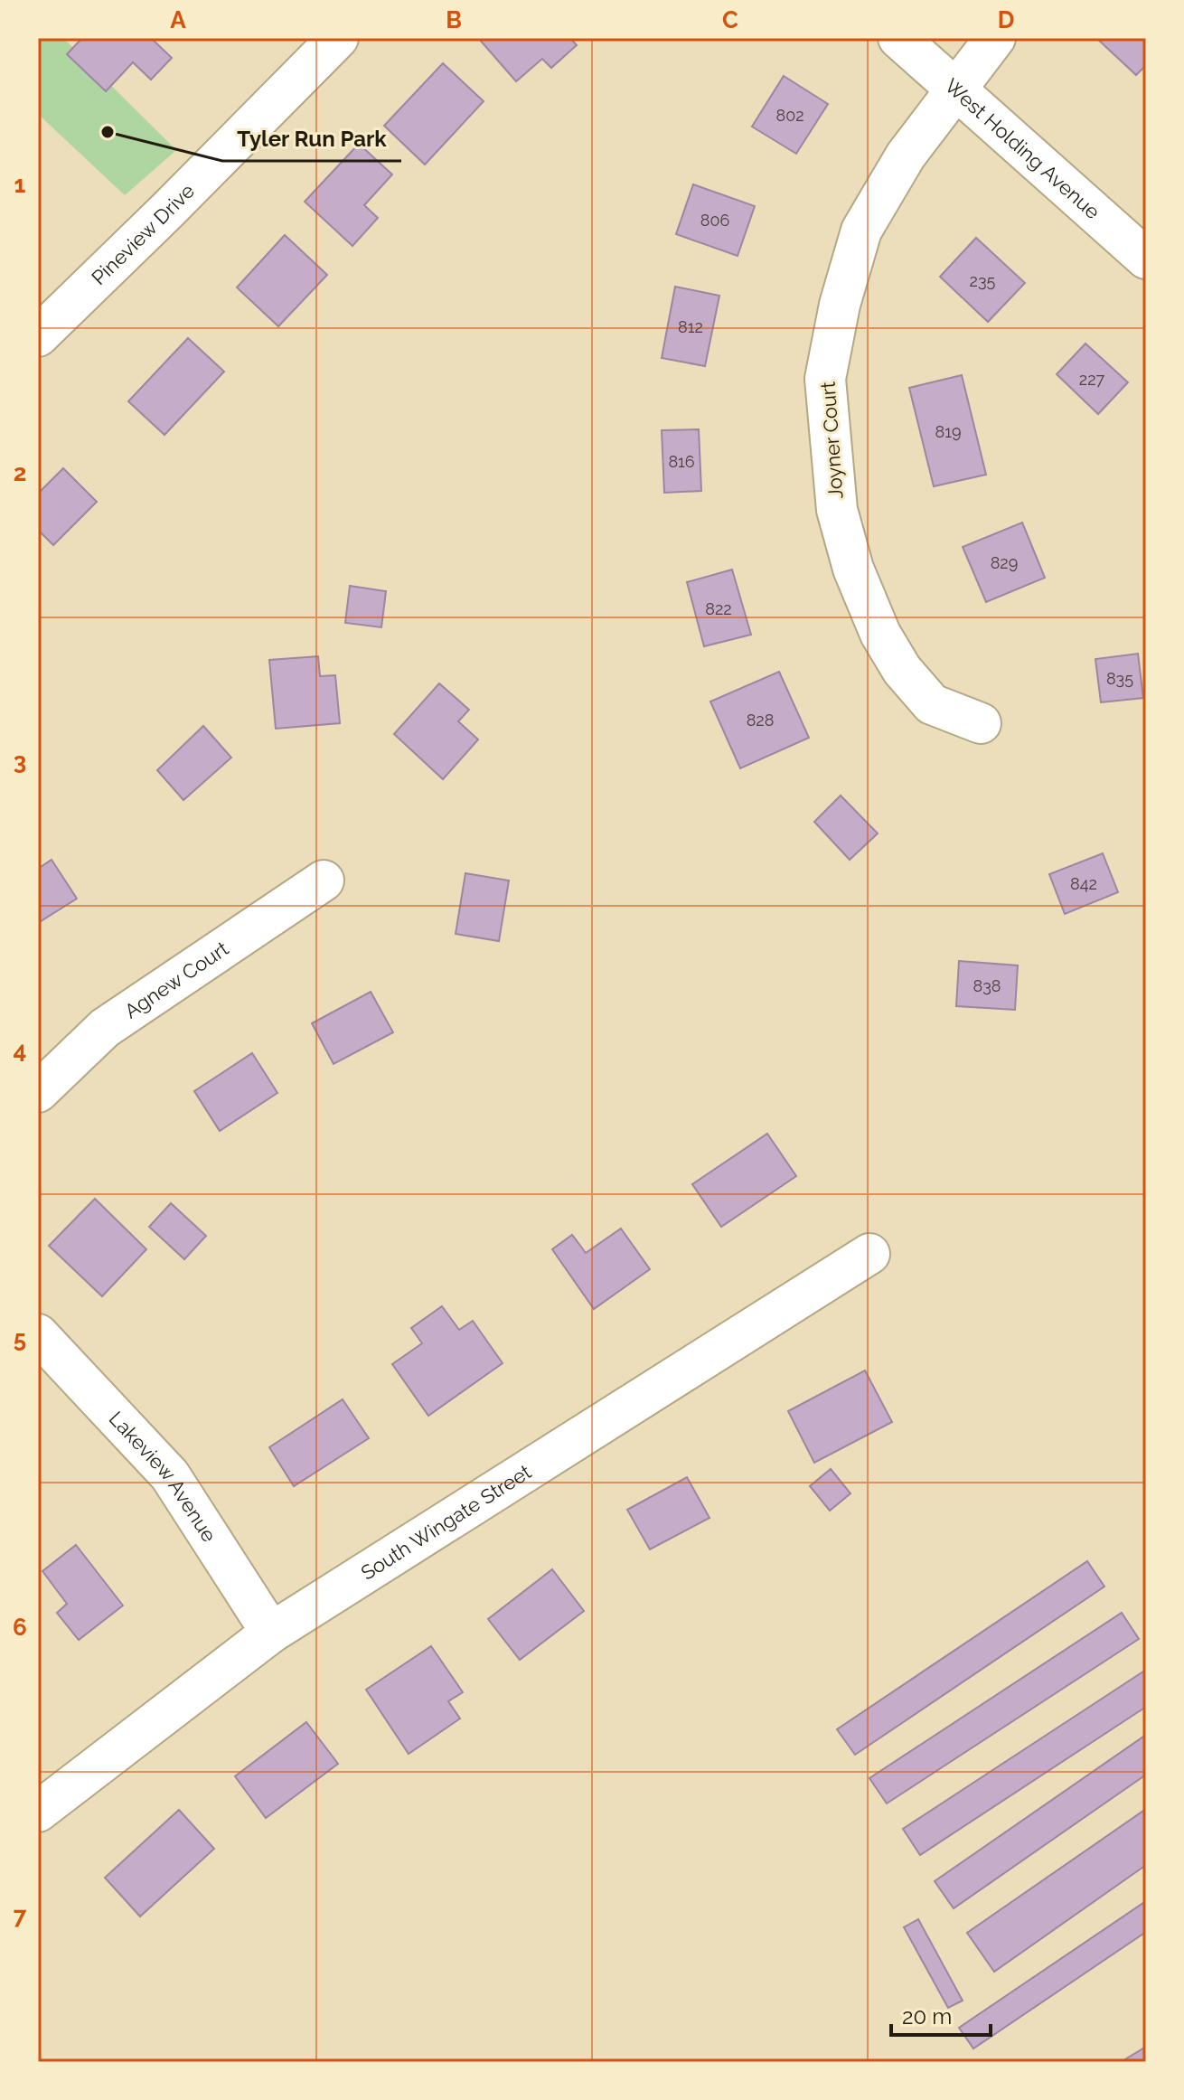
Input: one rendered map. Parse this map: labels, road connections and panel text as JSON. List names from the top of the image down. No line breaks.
{"streets":{"street":["West Holding Avenue","Pineview Drive","Joyner Court","Agnew Court","Lakeview Avenue","South Wingate Street"]},"crossings":[["West Holding Avenue","Joyner Court"],["Lakeview Avenue","South Wingate Street"]],"places":["Tyler Run Park"],"house_numbers":["802","806","235","812","227","819","816","829","822","835","828","842","838"],"scale_bar":"20 m","grid":{"columns":["A","B","C","D"],"rows":["1","2","3","4","5","6","7"]}}
